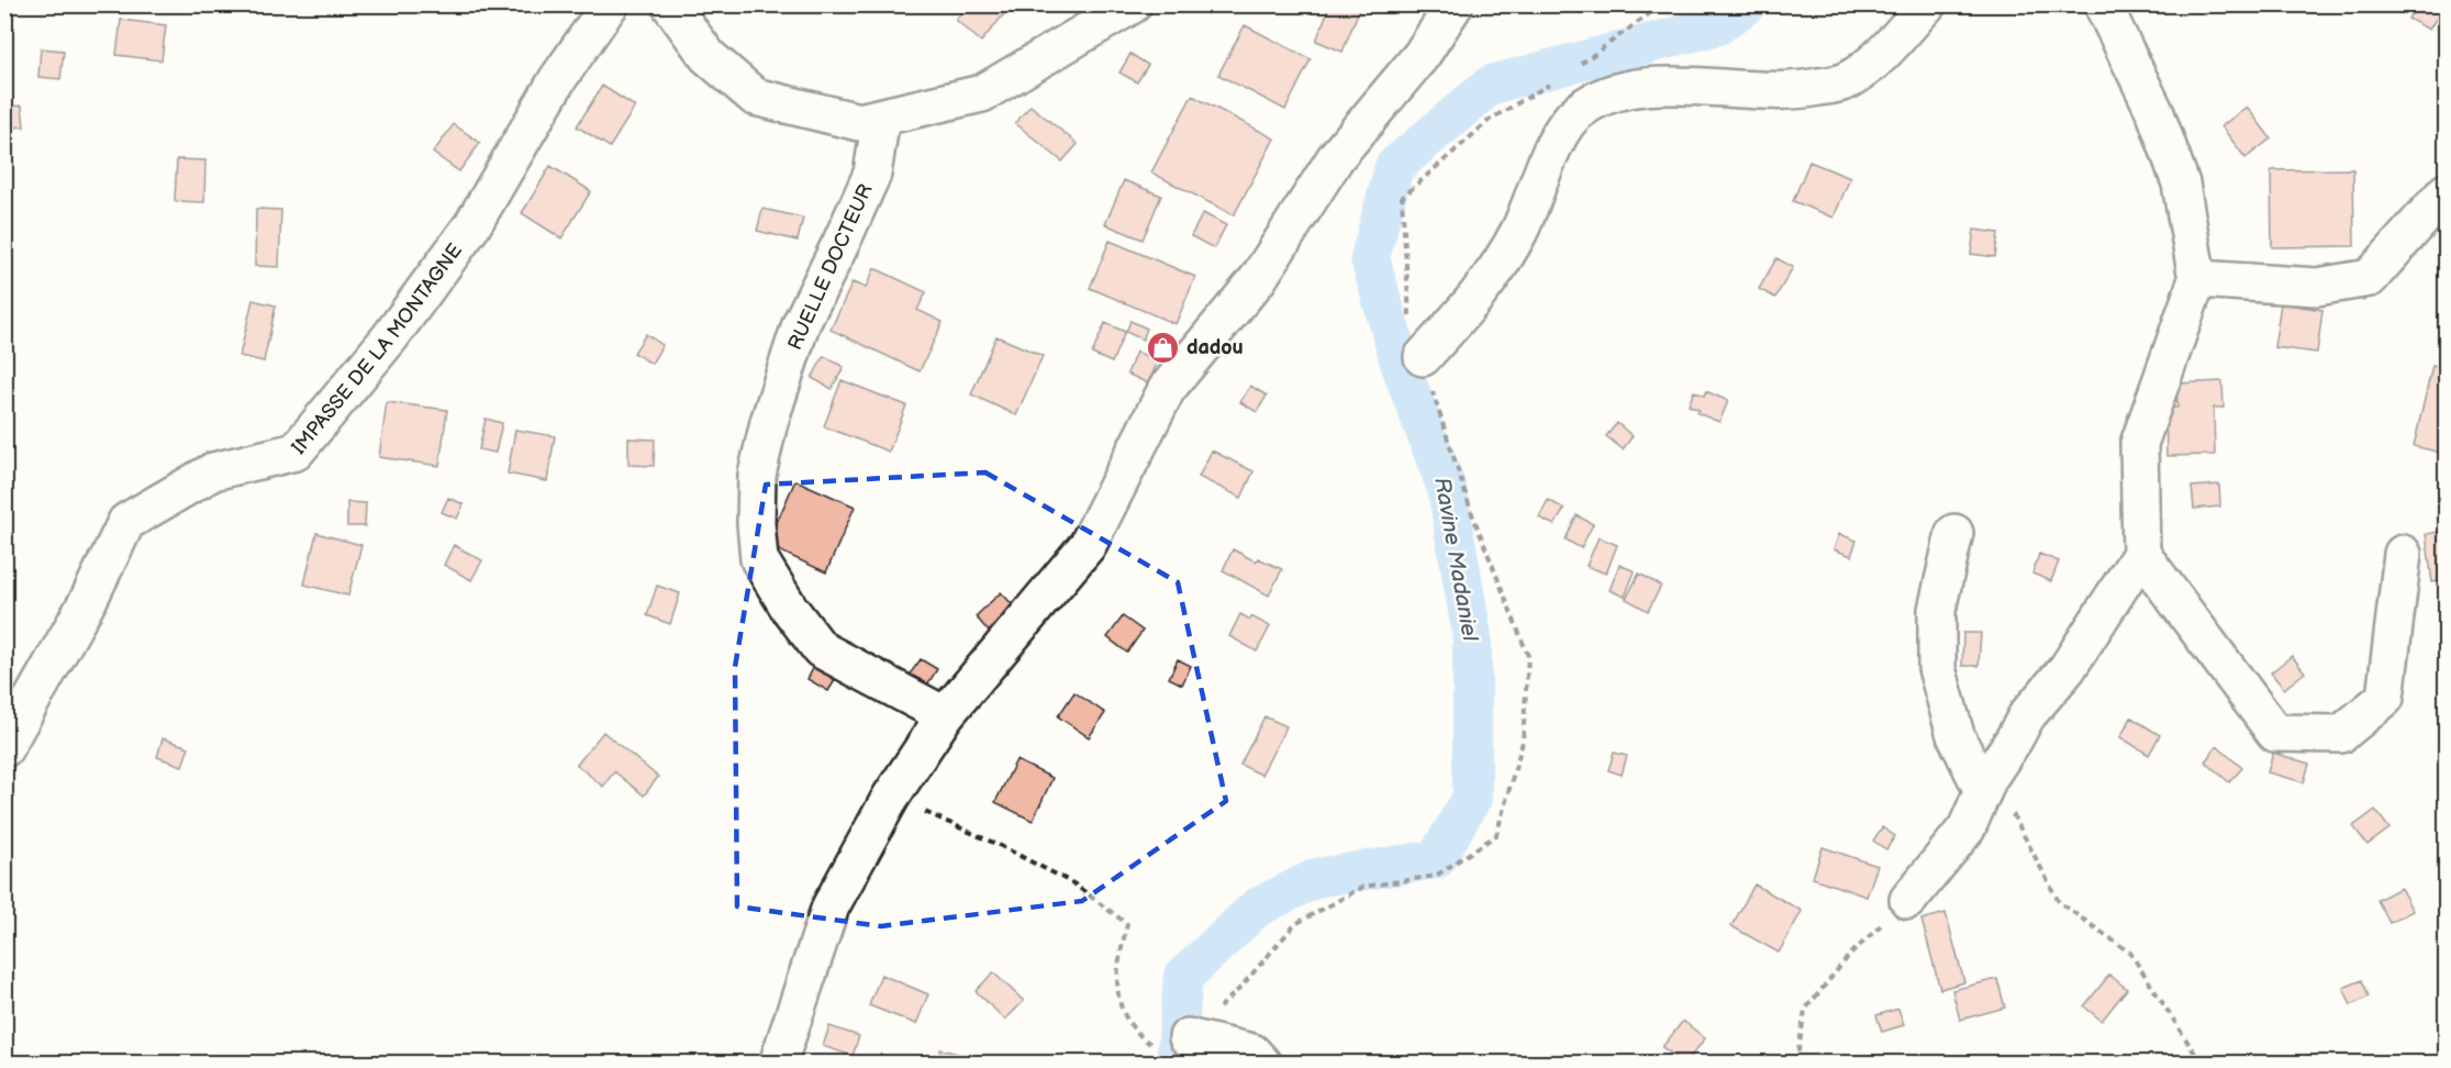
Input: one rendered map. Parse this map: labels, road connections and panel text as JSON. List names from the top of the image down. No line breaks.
{"streets":{"street":["RUELLE DOCTEUR","IMPASSE DE LA MONTAGNE"]},"water":["Ravine Madaniel"],"places":{"shop":["dadou"]}}
